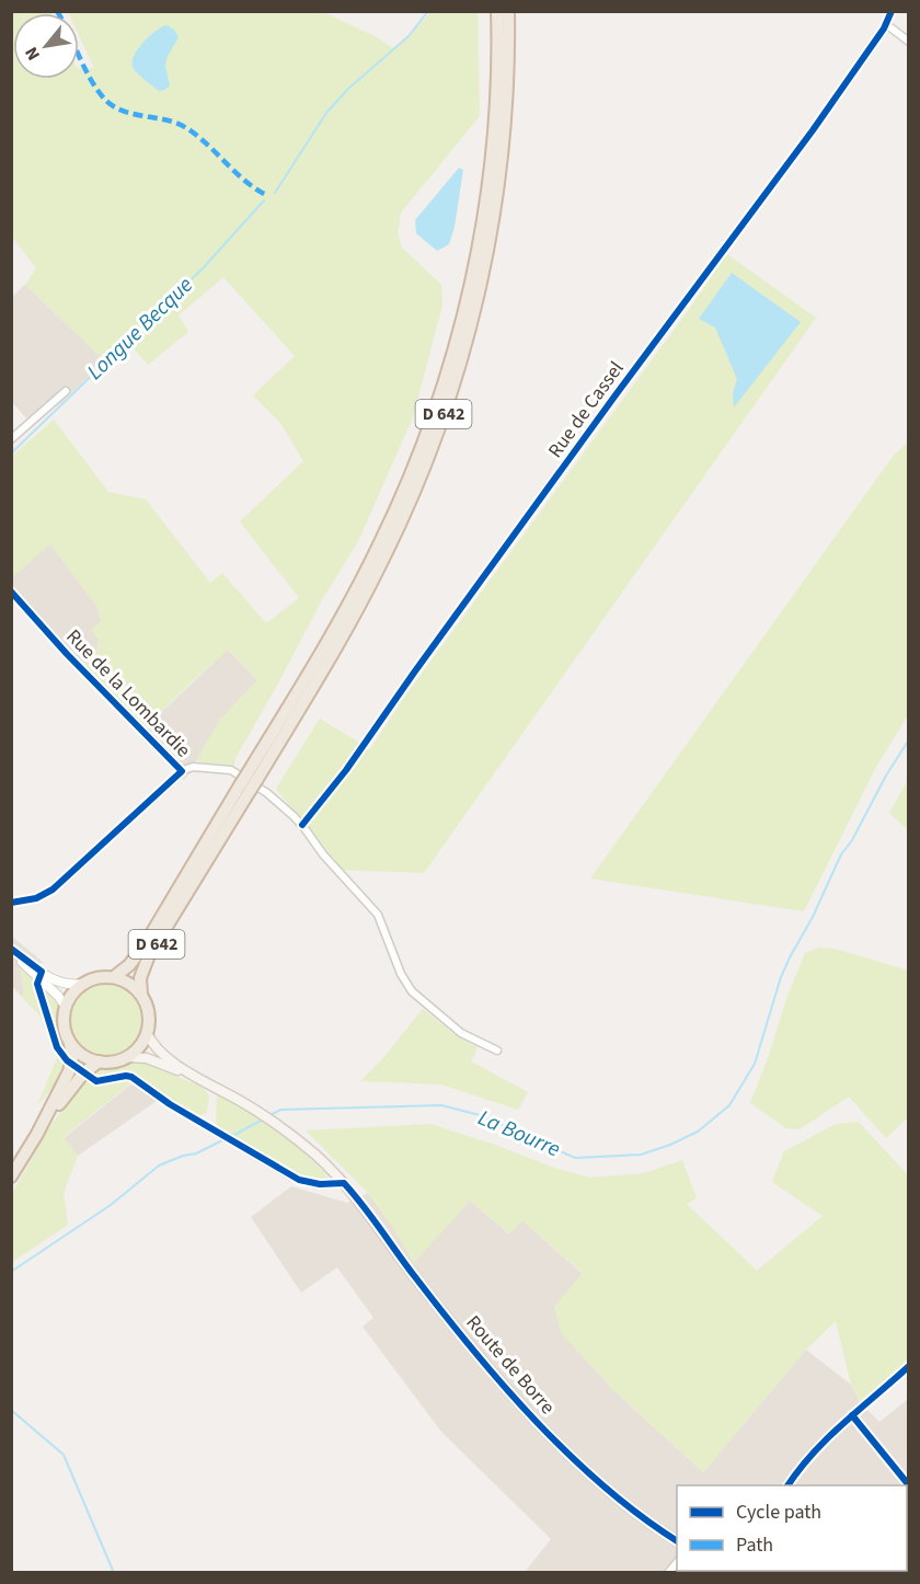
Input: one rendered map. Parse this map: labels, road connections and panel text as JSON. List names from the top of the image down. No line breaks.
{"streets":{"highway":["D 642"],"main road":["Route de Borre"],"street":["Rue de Cassel","Rue de la Lombardie"]},"crossings":[["Rue de Cassel","Rue de la Lombardie"]],"water":["Longue Becque","La Bourre"],"legend":["Cycle path","Path"],"north":"bottom left"}
